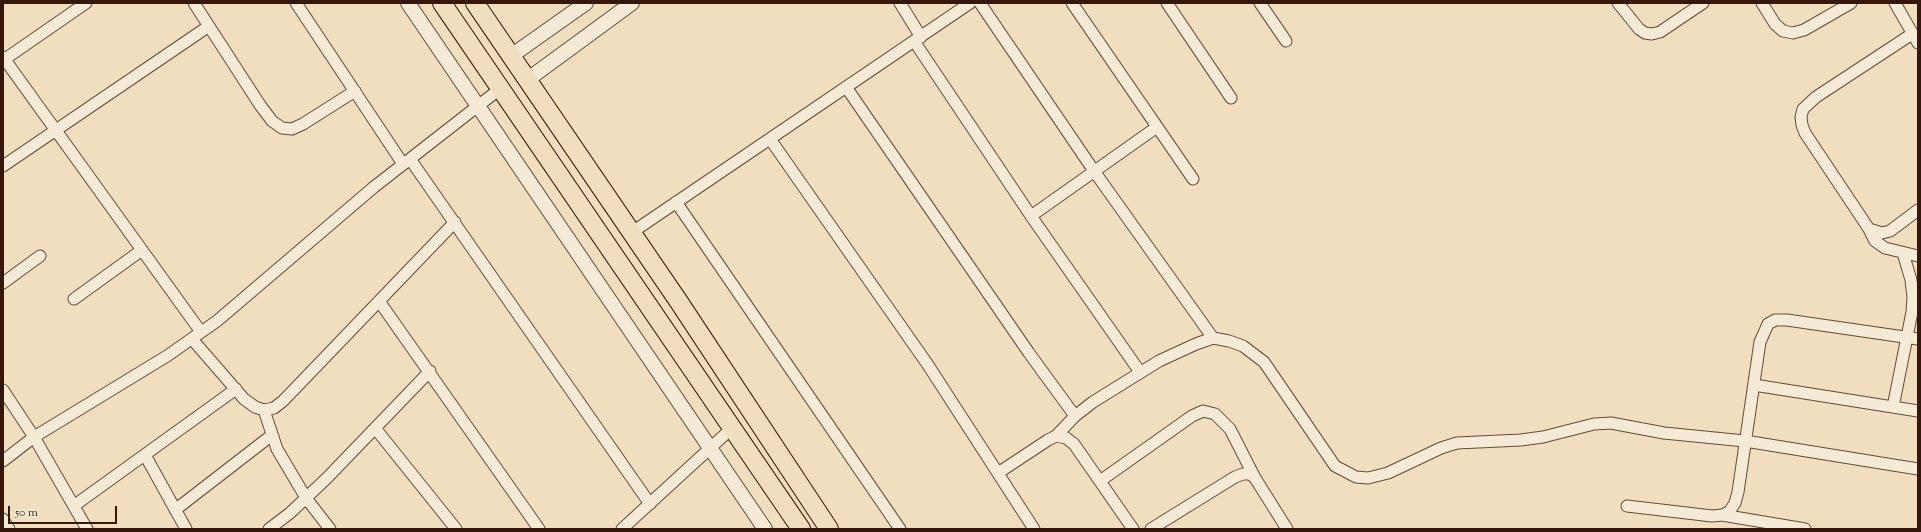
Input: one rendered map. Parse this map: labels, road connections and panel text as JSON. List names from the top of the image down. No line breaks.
{"scale_bar":"50 m"}
